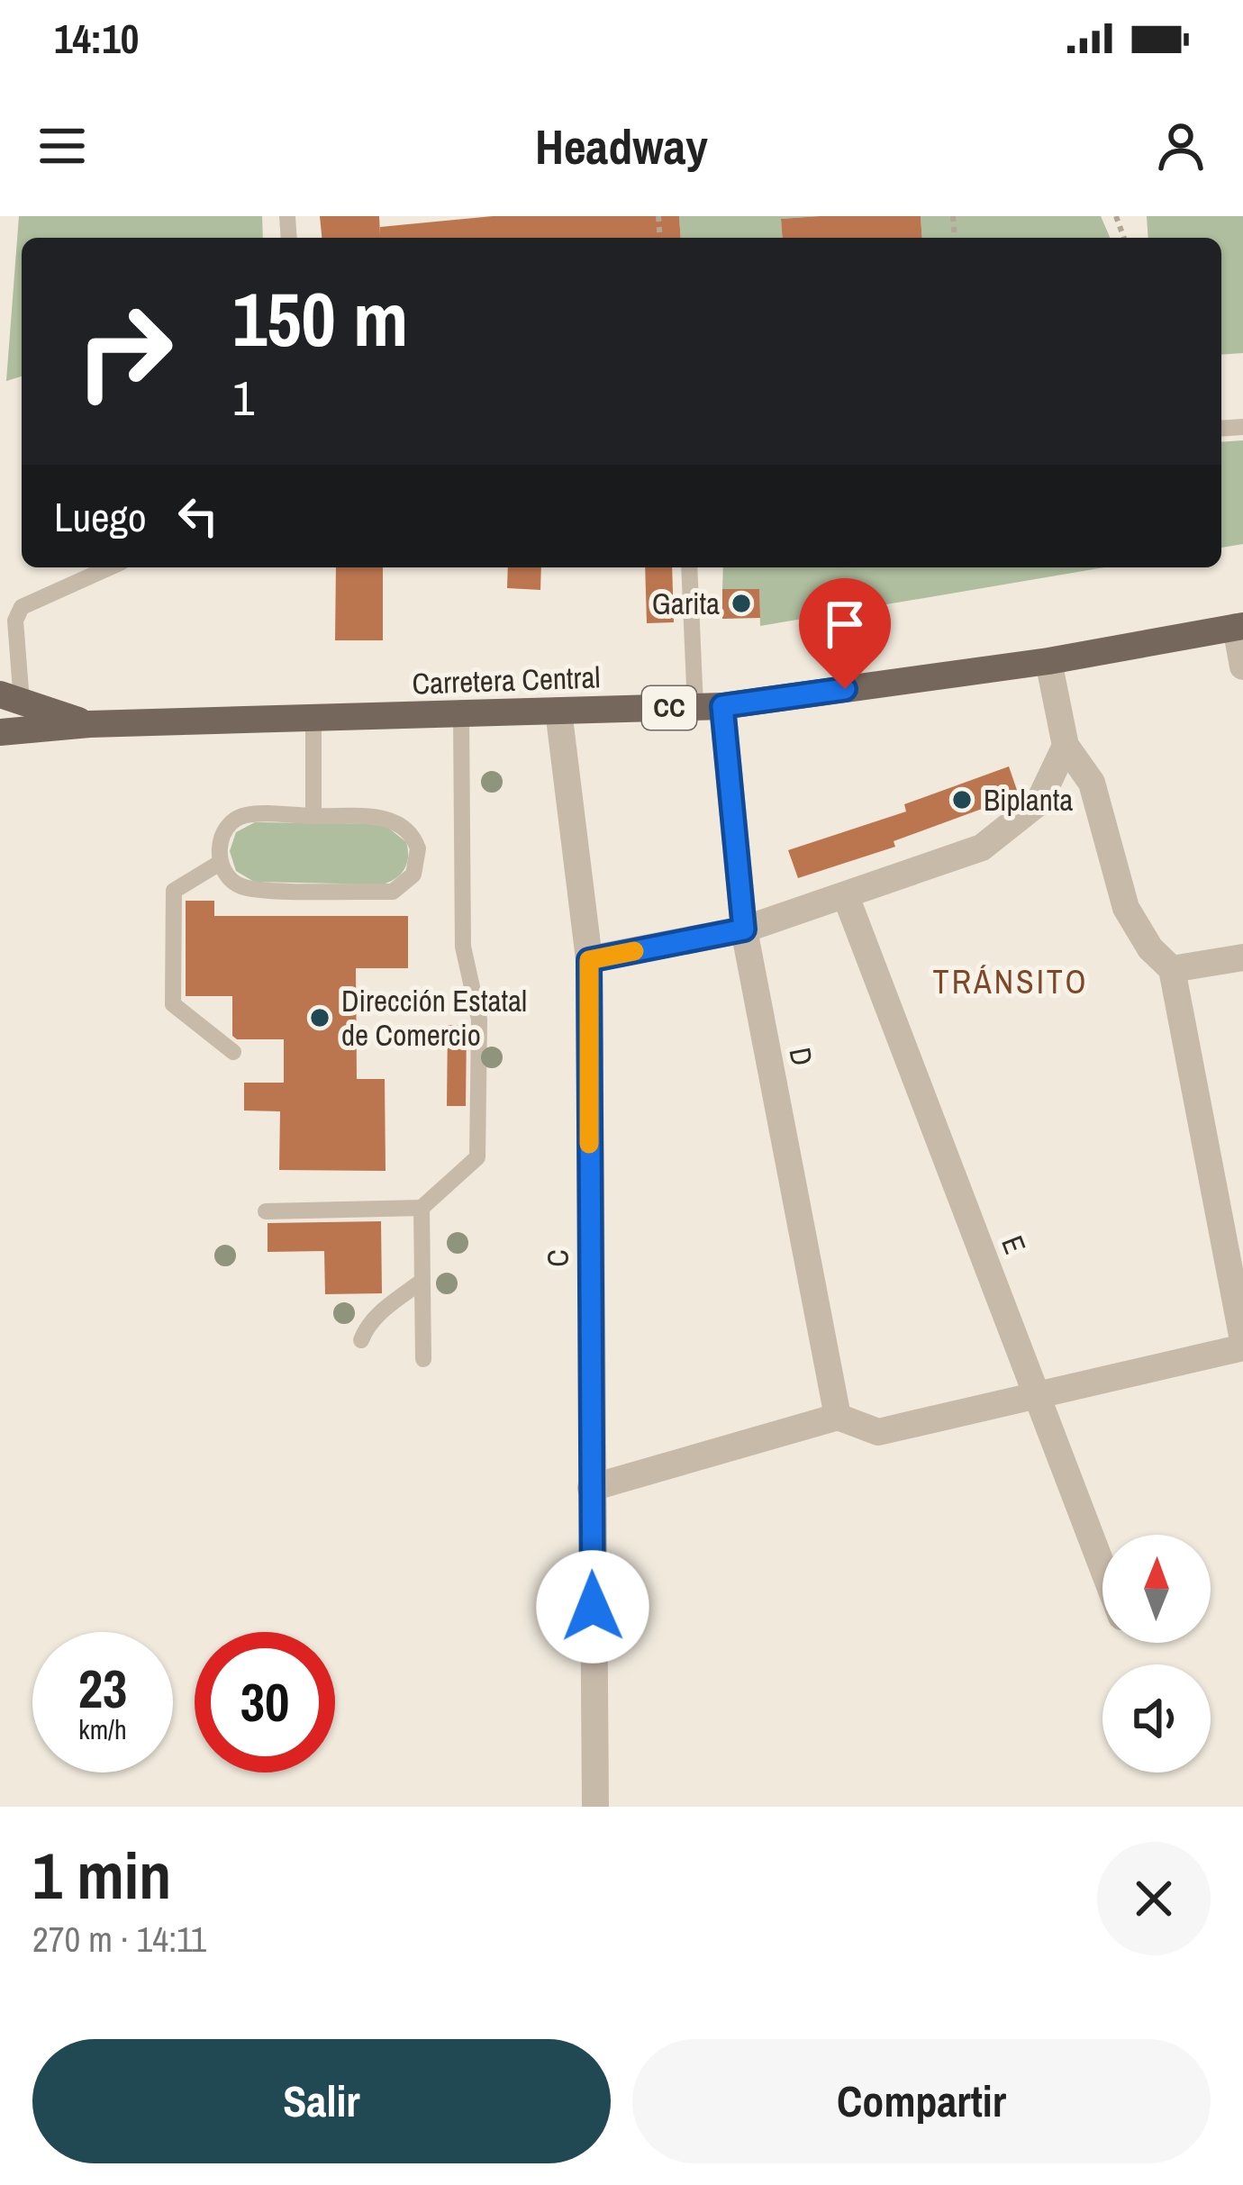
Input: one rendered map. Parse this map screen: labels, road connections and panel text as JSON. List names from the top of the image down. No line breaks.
{"streets":{"main road":["Carretera Central","CC"],"street":["D","E","C"]},"crossings":[["Carretera Central","D"],["Carretera Central","C"]],"districts":["TRÁNSITO"],"places":["Garita","Biplanta","Dirección Estatal de Comercio"],"north":"top","page":{"status":"14:10","header":"Headway","turn":["150 m","1"],"then":"Luego","speed":"23 km/h","limit":"30","heading":["1 min","270 m · 14:11"],"buttons":["Salir","Compartir"]}}
